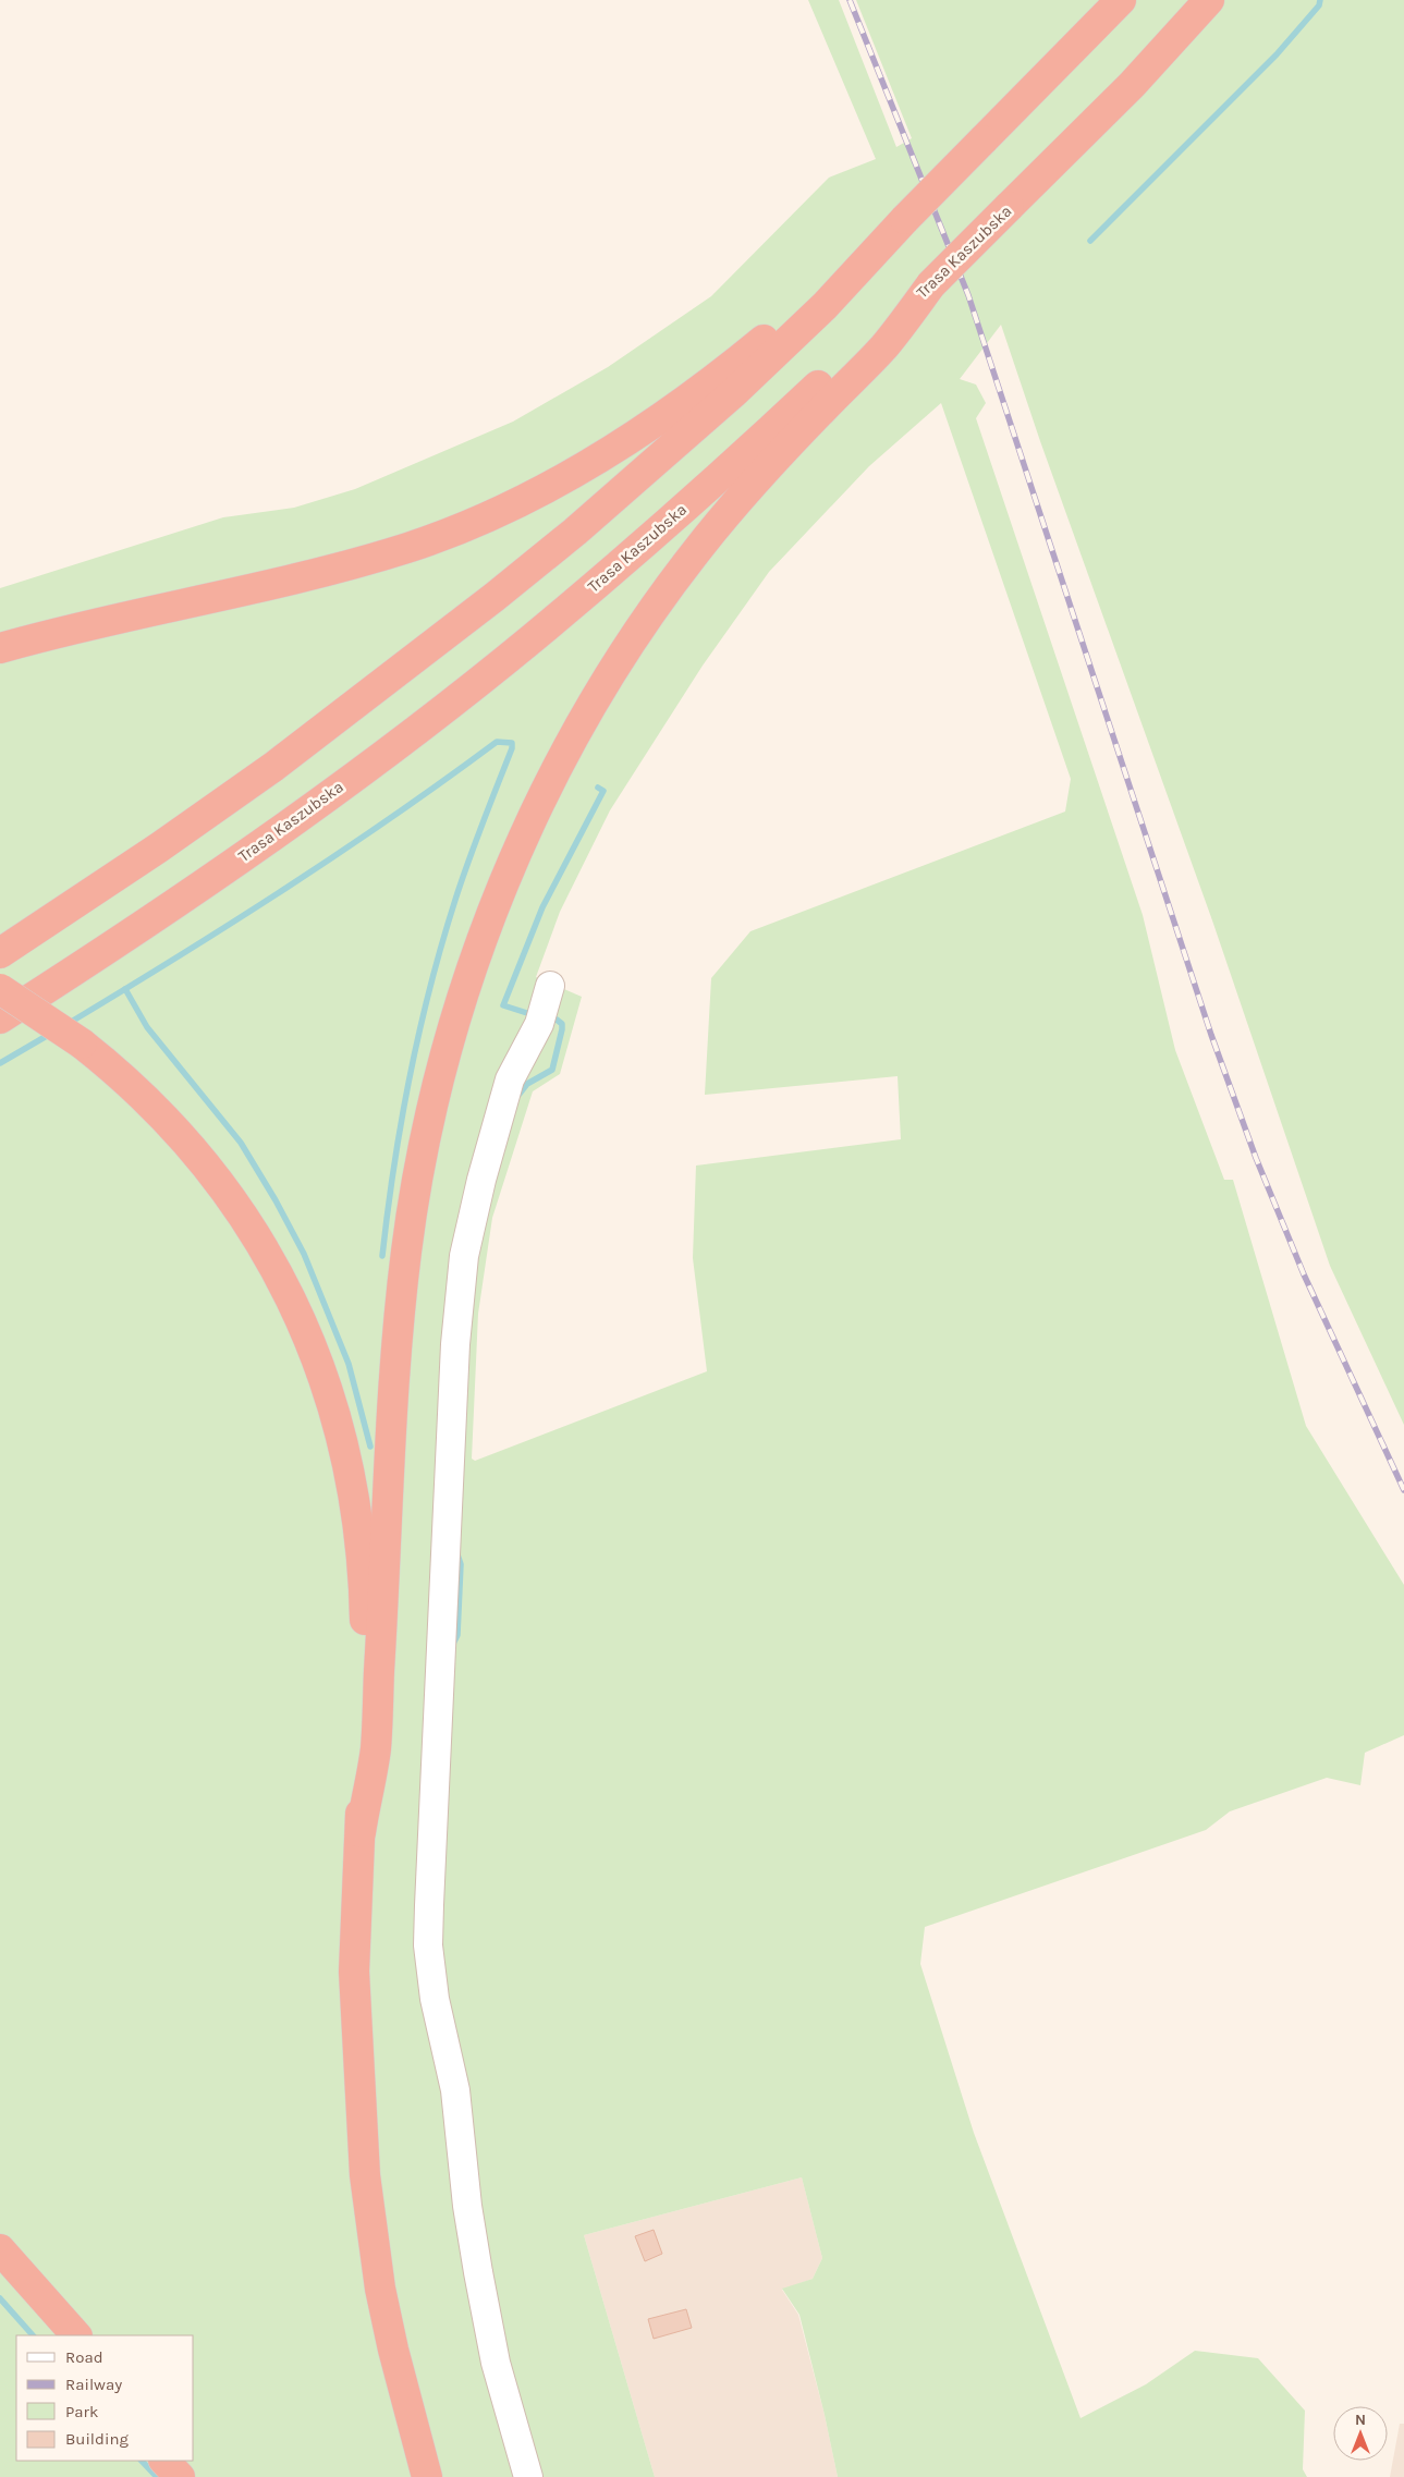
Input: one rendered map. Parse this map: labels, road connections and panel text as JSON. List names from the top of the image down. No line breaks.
{"streets":{"highway":["Trasa Kaszubska"]},"legend":["Road","Railway","Park","Building"],"north":"top"}
